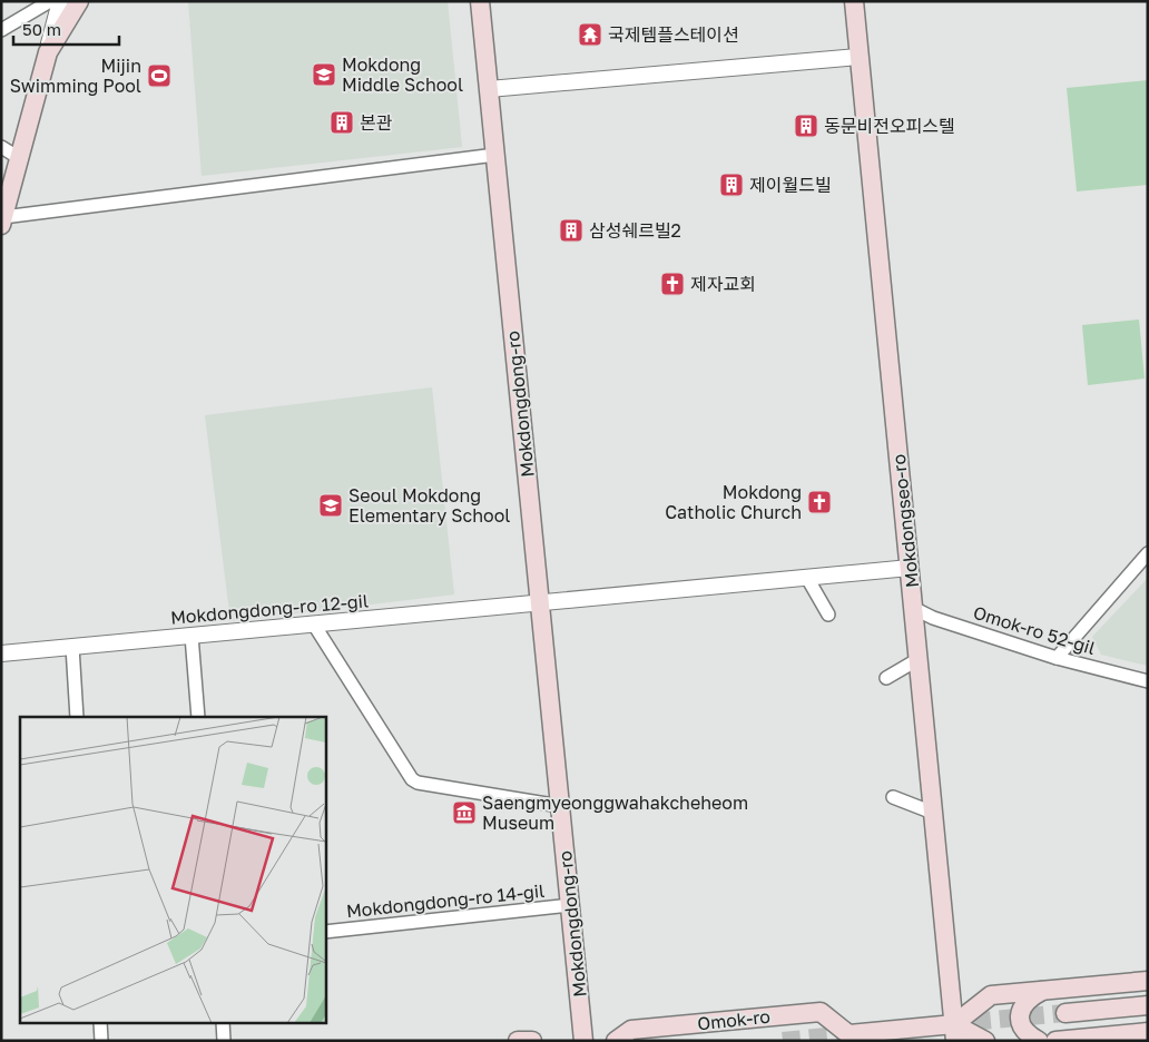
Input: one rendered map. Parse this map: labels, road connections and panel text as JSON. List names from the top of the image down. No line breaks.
{"streets":{"main road":["Mokdongdong-ro","Mokdongseo-ro","Omok-ro"],"street":["Mokdongdong-ro 12-gil","Omok-ro 52-gil","Mokdongdong-ro 14-gil"]},"crossings":[["Mokdongdong-ro","Mokdongdong-ro 12-gil"],["Mokdongdong-ro","Mokdongdong-ro 14-gil"],["Mokdongseo-ro","Mokdongdong-ro 12-gil"],["Mokdongseo-ro","Omok-ro 52-gil"],["Mokdongseo-ro","Omok-ro"]],"places":{"temple":["국제템플스테이션"],"school or university":["Mokdong Middle School","Seoul Mokdong Elementary School"],"sports":["Mijin Swimming Pool"],"building":["본관","동문비전오피스텔","제이월드빌","삼성쉐르빌2"],"church":["제자교회","Mokdong Catholic Church"],"museum":["Saengmyeonggwahakcheheom Museum"]},"scale_bar":"50 m"}
